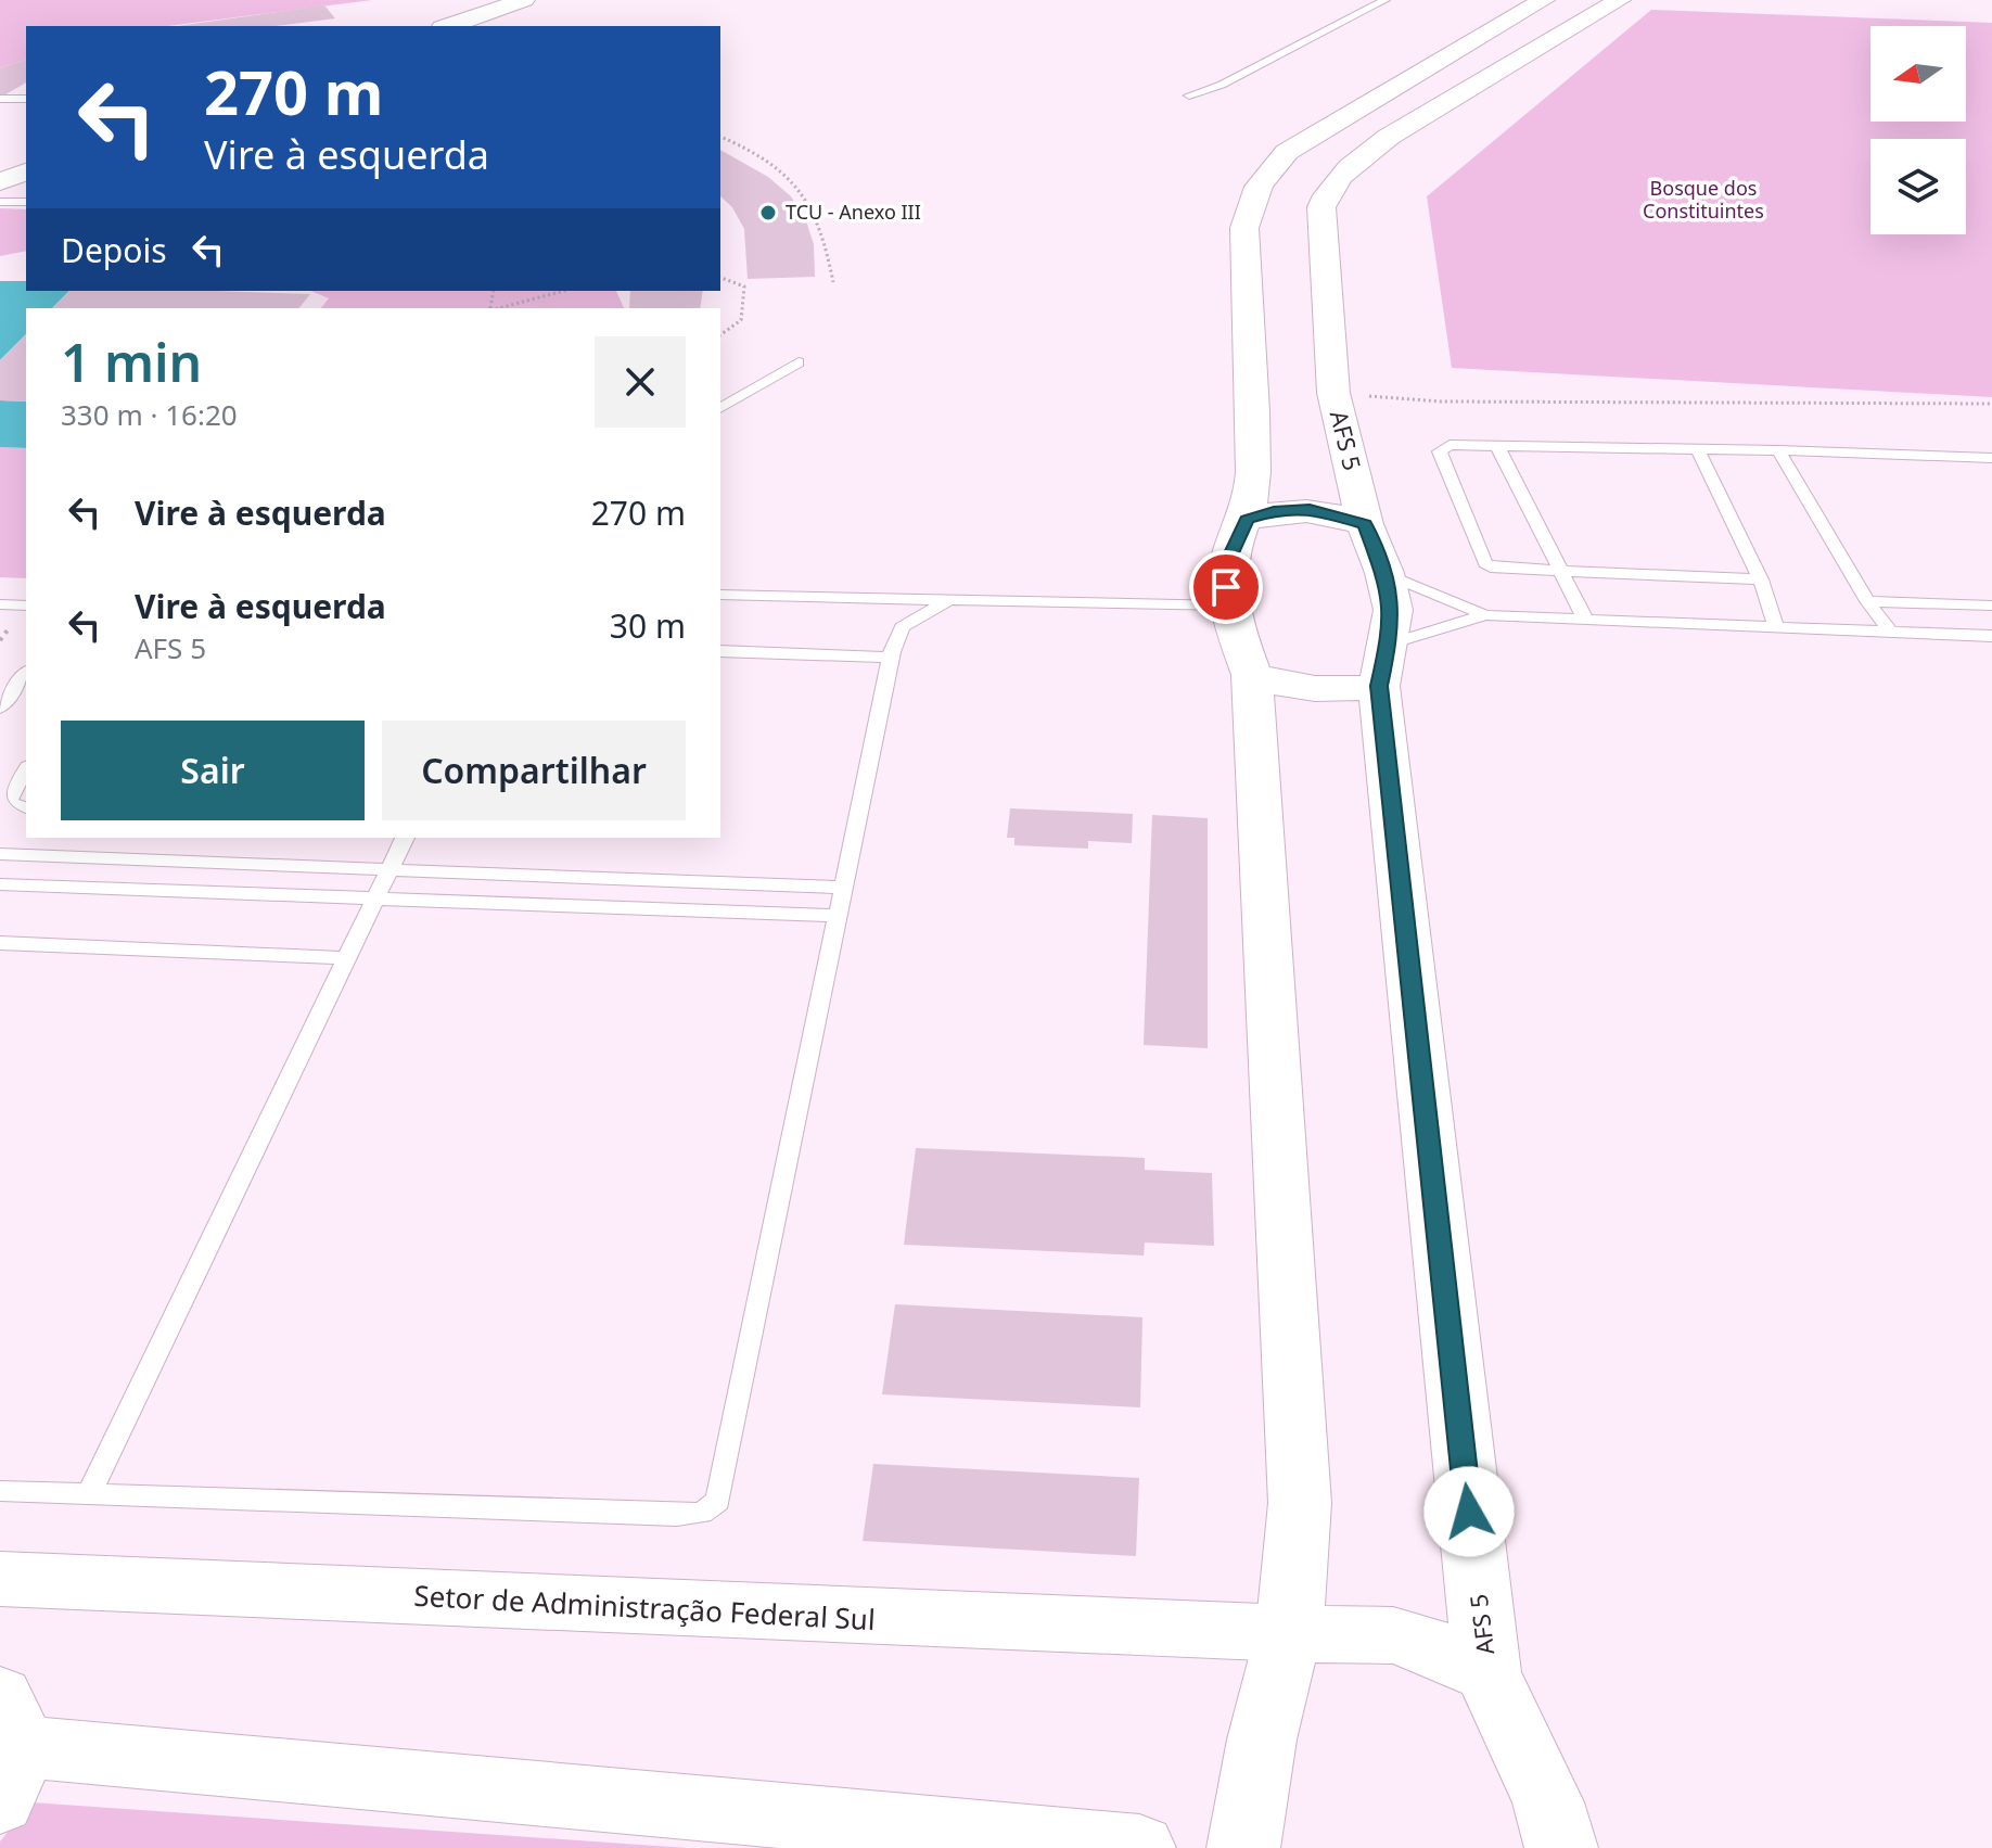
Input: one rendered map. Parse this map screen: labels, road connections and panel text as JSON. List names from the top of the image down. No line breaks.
{"streets":{"main road":["AFS 5","Setor de Administração Federal Sul"]},"crossings":[["AFS 5","Setor de Administração Federal Sul"]],"parks":["Bosque dos Constituintes"],"places":["TCU - Anexo III"],"north":"left","page":{"turn":["270 m","Vire à esquerda"],"then":"Depois","heading":["1 min","330 m · 16:20"],"list":[{"name":"Vire à esquerda","value":"270 m"},{"name":"Vire à esquerda","note":"AFS 5","value":"30 m"}],"buttons":["Sair","Compartilhar"]}}
